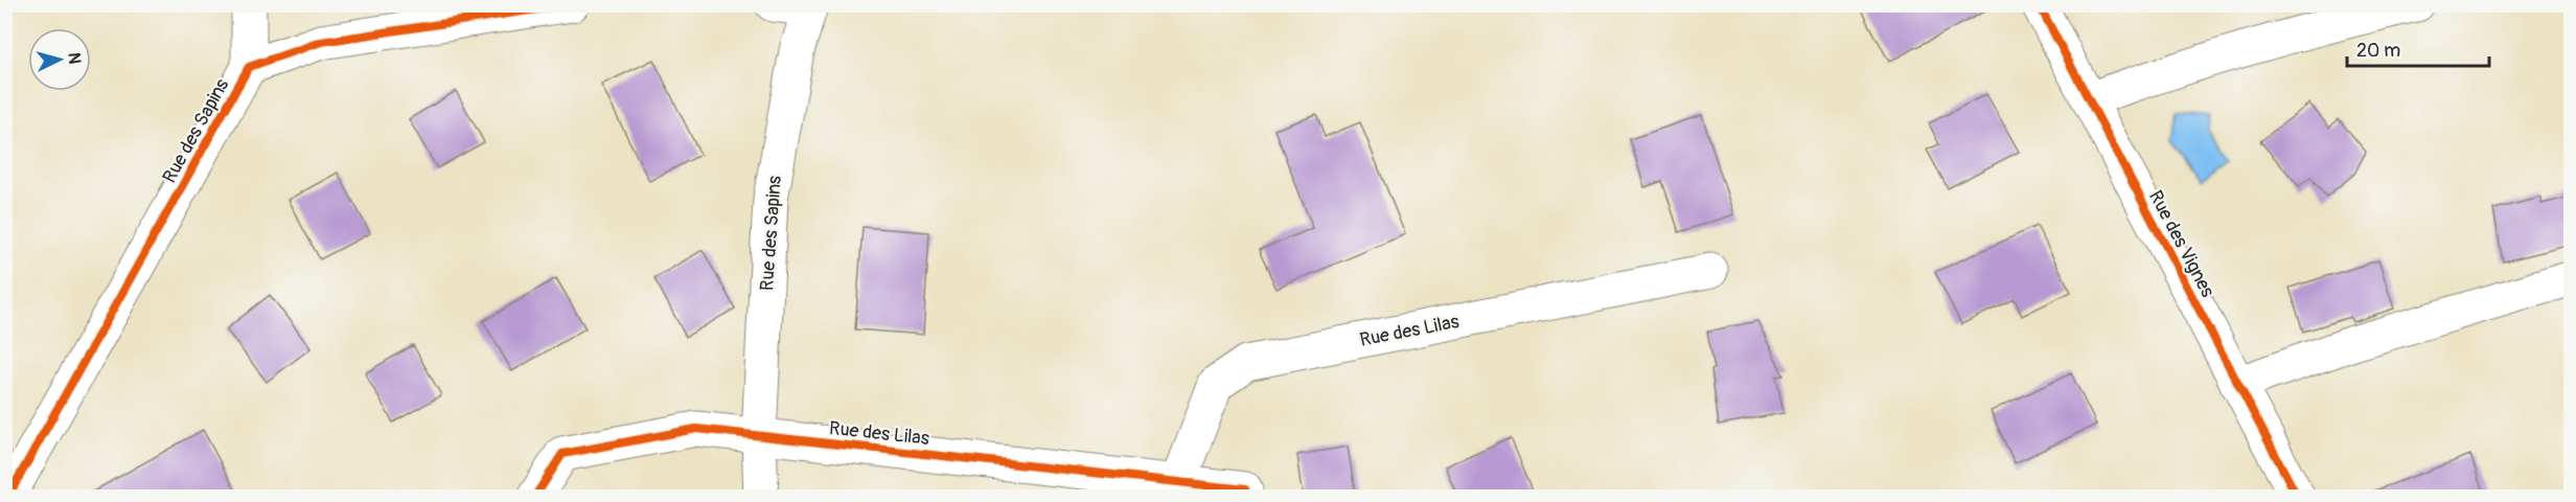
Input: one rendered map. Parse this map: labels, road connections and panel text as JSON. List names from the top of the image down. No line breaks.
{"streets":{"street":["Rue des Sapins","Rue des Vignes","Rue des Lilas"]},"crossings":[["Rue des Sapins","Rue des Lilas"]],"scale_bar":"20 m","north":"right"}
